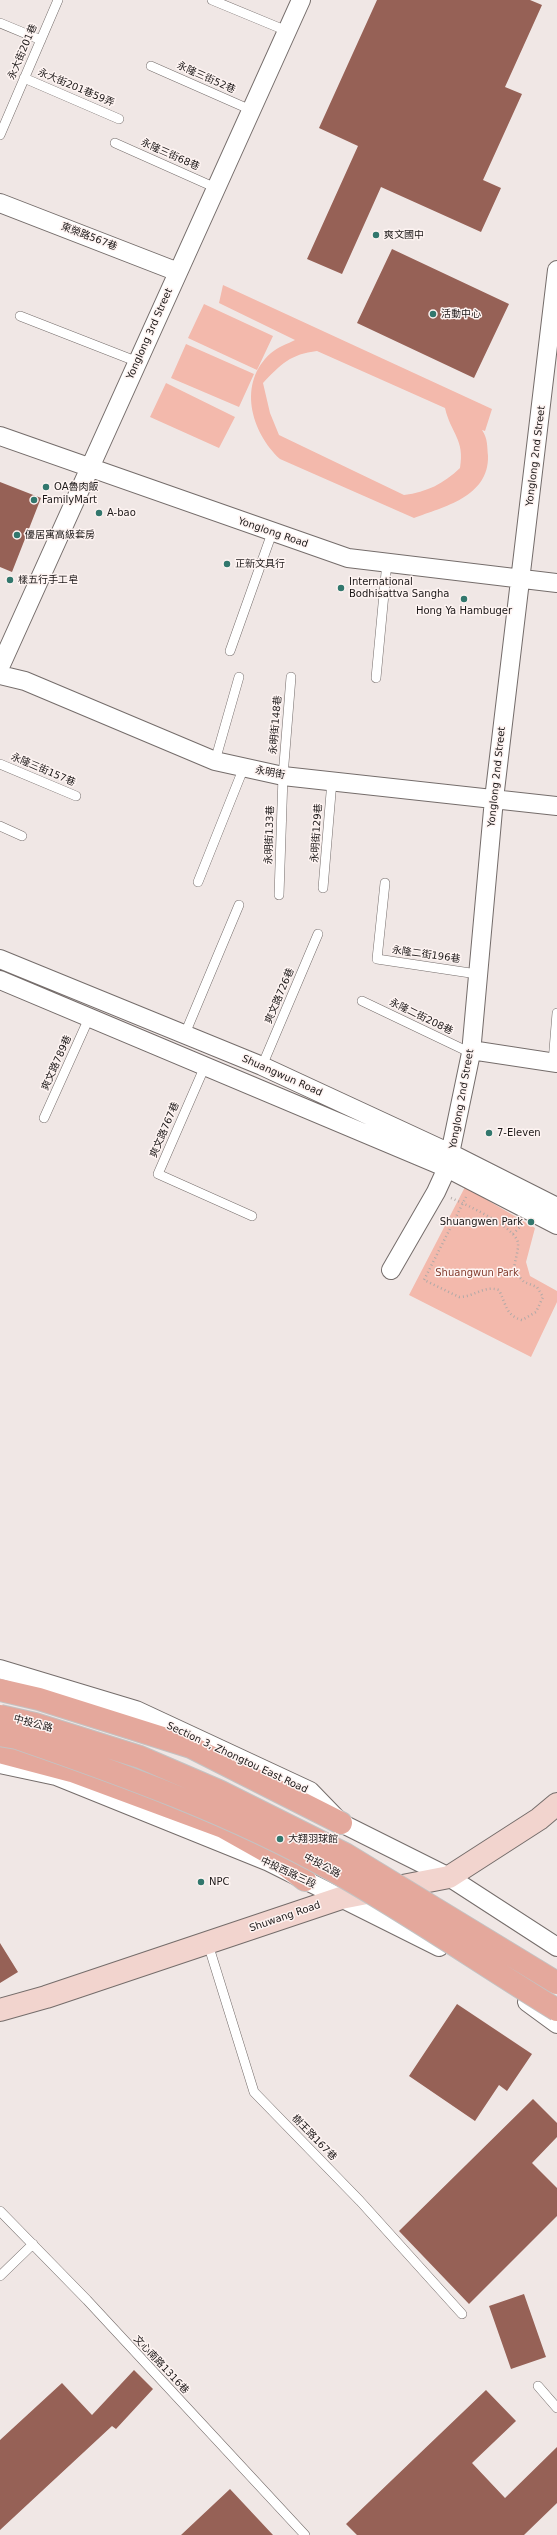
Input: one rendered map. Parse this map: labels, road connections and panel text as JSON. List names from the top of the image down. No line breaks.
{"streets":{"main road":["中投公路"],"street":["東榮路567巷","Yonglong 3rd Street","Yonglong 2nd Street","Yonglong Road","永明街","Shuangwun Road","Section 3, Zhongtou East Road","中投西路三段","Shuwang Road"],"lane":["永大街201巷","永隆三街52巷","永大街201巷59弄","永隆三街68巷","永明街148巷","永隆三街157巷","永明街129巷","永明街133巷","永隆二街196巷","爽文路726巷","永隆二街208巷","爽文路789巷","爽文路767巷","樹王路167巷","文心南路1316巷"]},"crossings":[["永大街201巷","永大街201巷59弄"],["永隆三街52巷","Yonglong 3rd Street"],["永隆三街68巷","Yonglong 3rd Street"],["東榮路567巷","Yonglong 3rd Street"],["Yonglong 3rd Street","Yonglong Road"],["Yonglong 2nd Street","Yonglong Road"],["Yonglong 2nd Street","永明街"],["Yonglong 2nd Street","永隆二街196巷"],["Yonglong 2nd Street","永隆二街208巷"],["Yonglong 2nd Street","Shuangwun Road"],["永明街148巷","永明街"],["永明街148巷","永明街133巷"],["永明街","永明街129巷"],["永明街","永明街133巷"],["爽文路726巷","Shuangwun Road"],["爽文路789巷","Shuangwun Road"],["Shuangwun Road","爽文路767巷"],["Section 3, Zhongtou East Road","Shuwang Road"],["中投西路三段","Shuwang Road"],["Shuwang Road","樹王路167巷"]],"parks":["Shuangwun Park"],"places":["爽文國中","活動中心","OA魯肉飯","FamilyMart","A-bao","優居寓高級套房","正新文具行","樣五行手工皂","International Bodhisattva Sangha","Hong Ya Hambuger","7-Eleven","Shuangwen Park","大翔羽球館","NPC"]}
